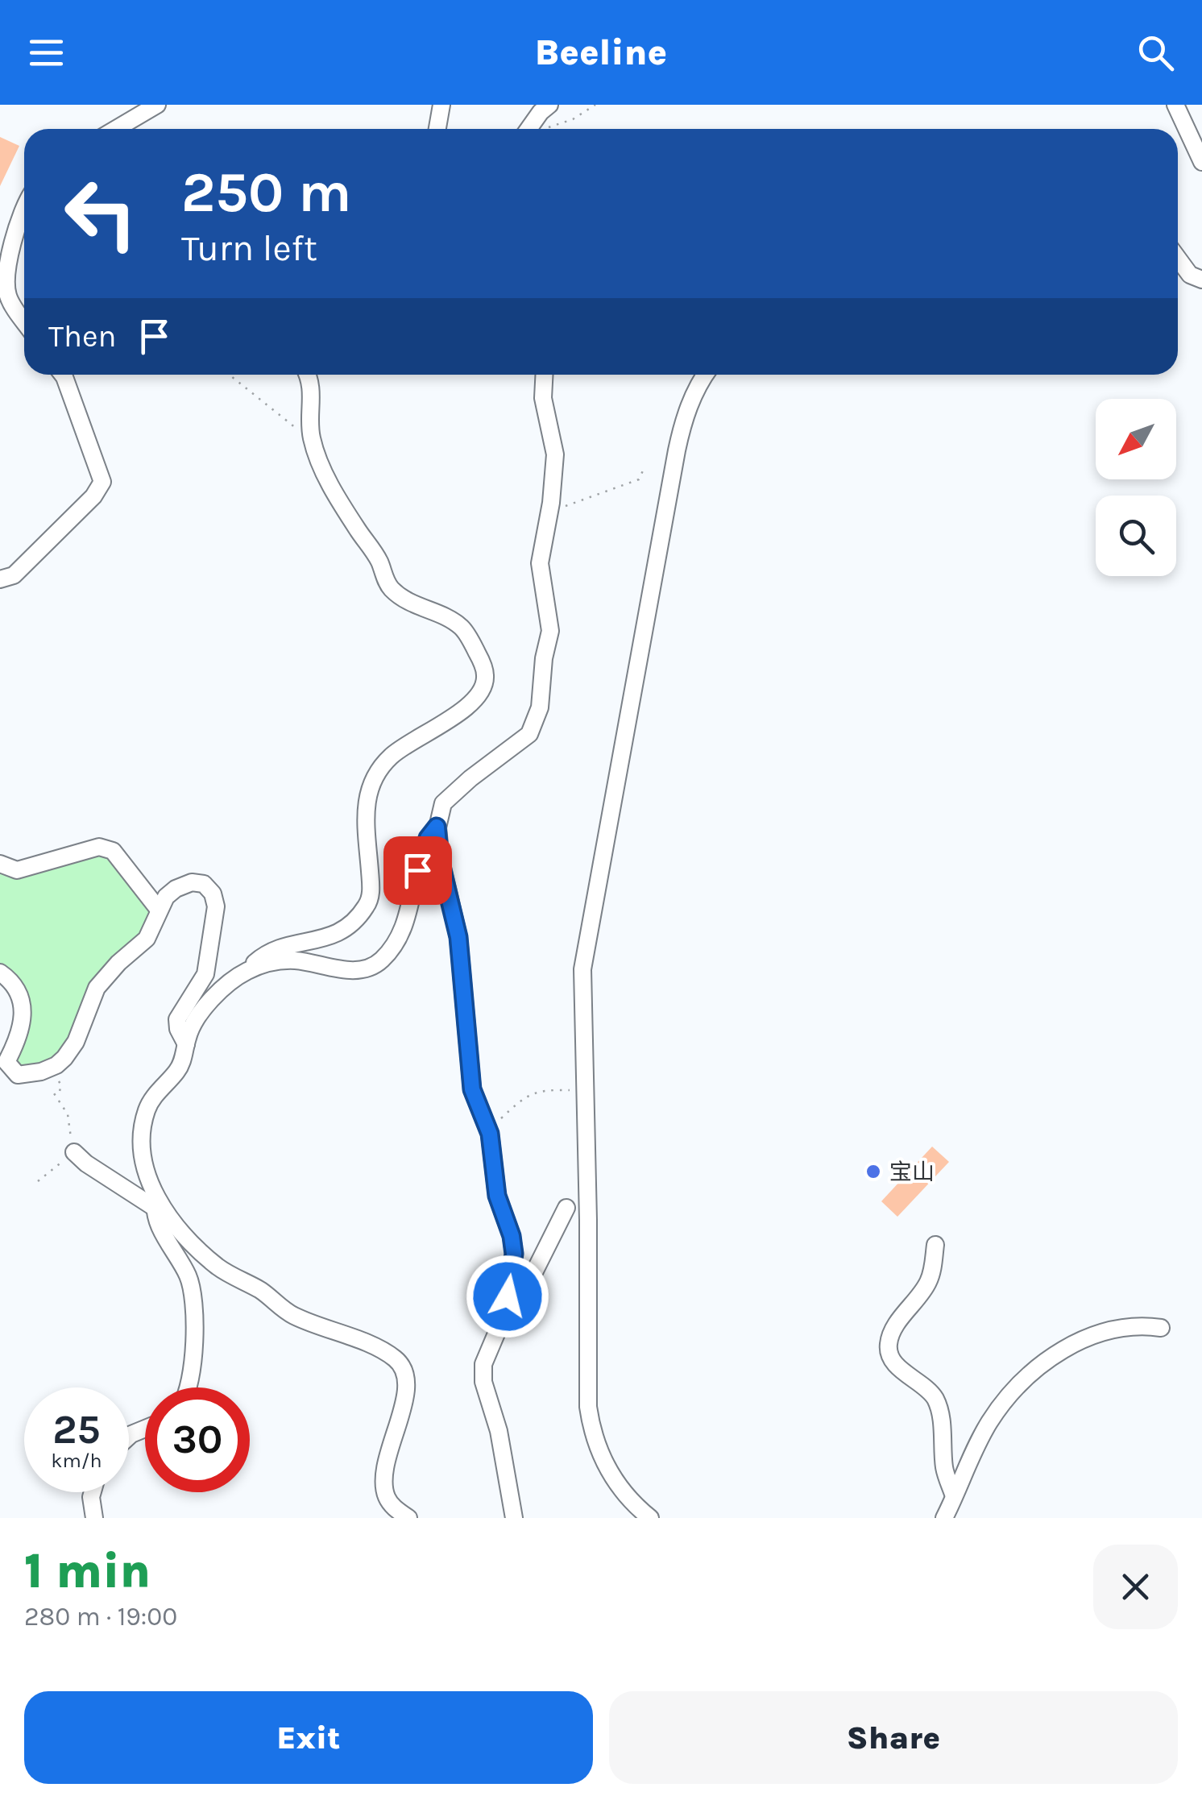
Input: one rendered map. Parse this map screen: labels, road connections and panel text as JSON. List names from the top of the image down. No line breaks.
{"places":["宝山"],"north":"bottom left","page":{"header":"Beeline","turn":["250 m","Turn left"],"then":"Then","speed":"25 km/h","limit":"30","heading":["1 min","280 m · 19:00"],"buttons":["Exit","Share"]}}
